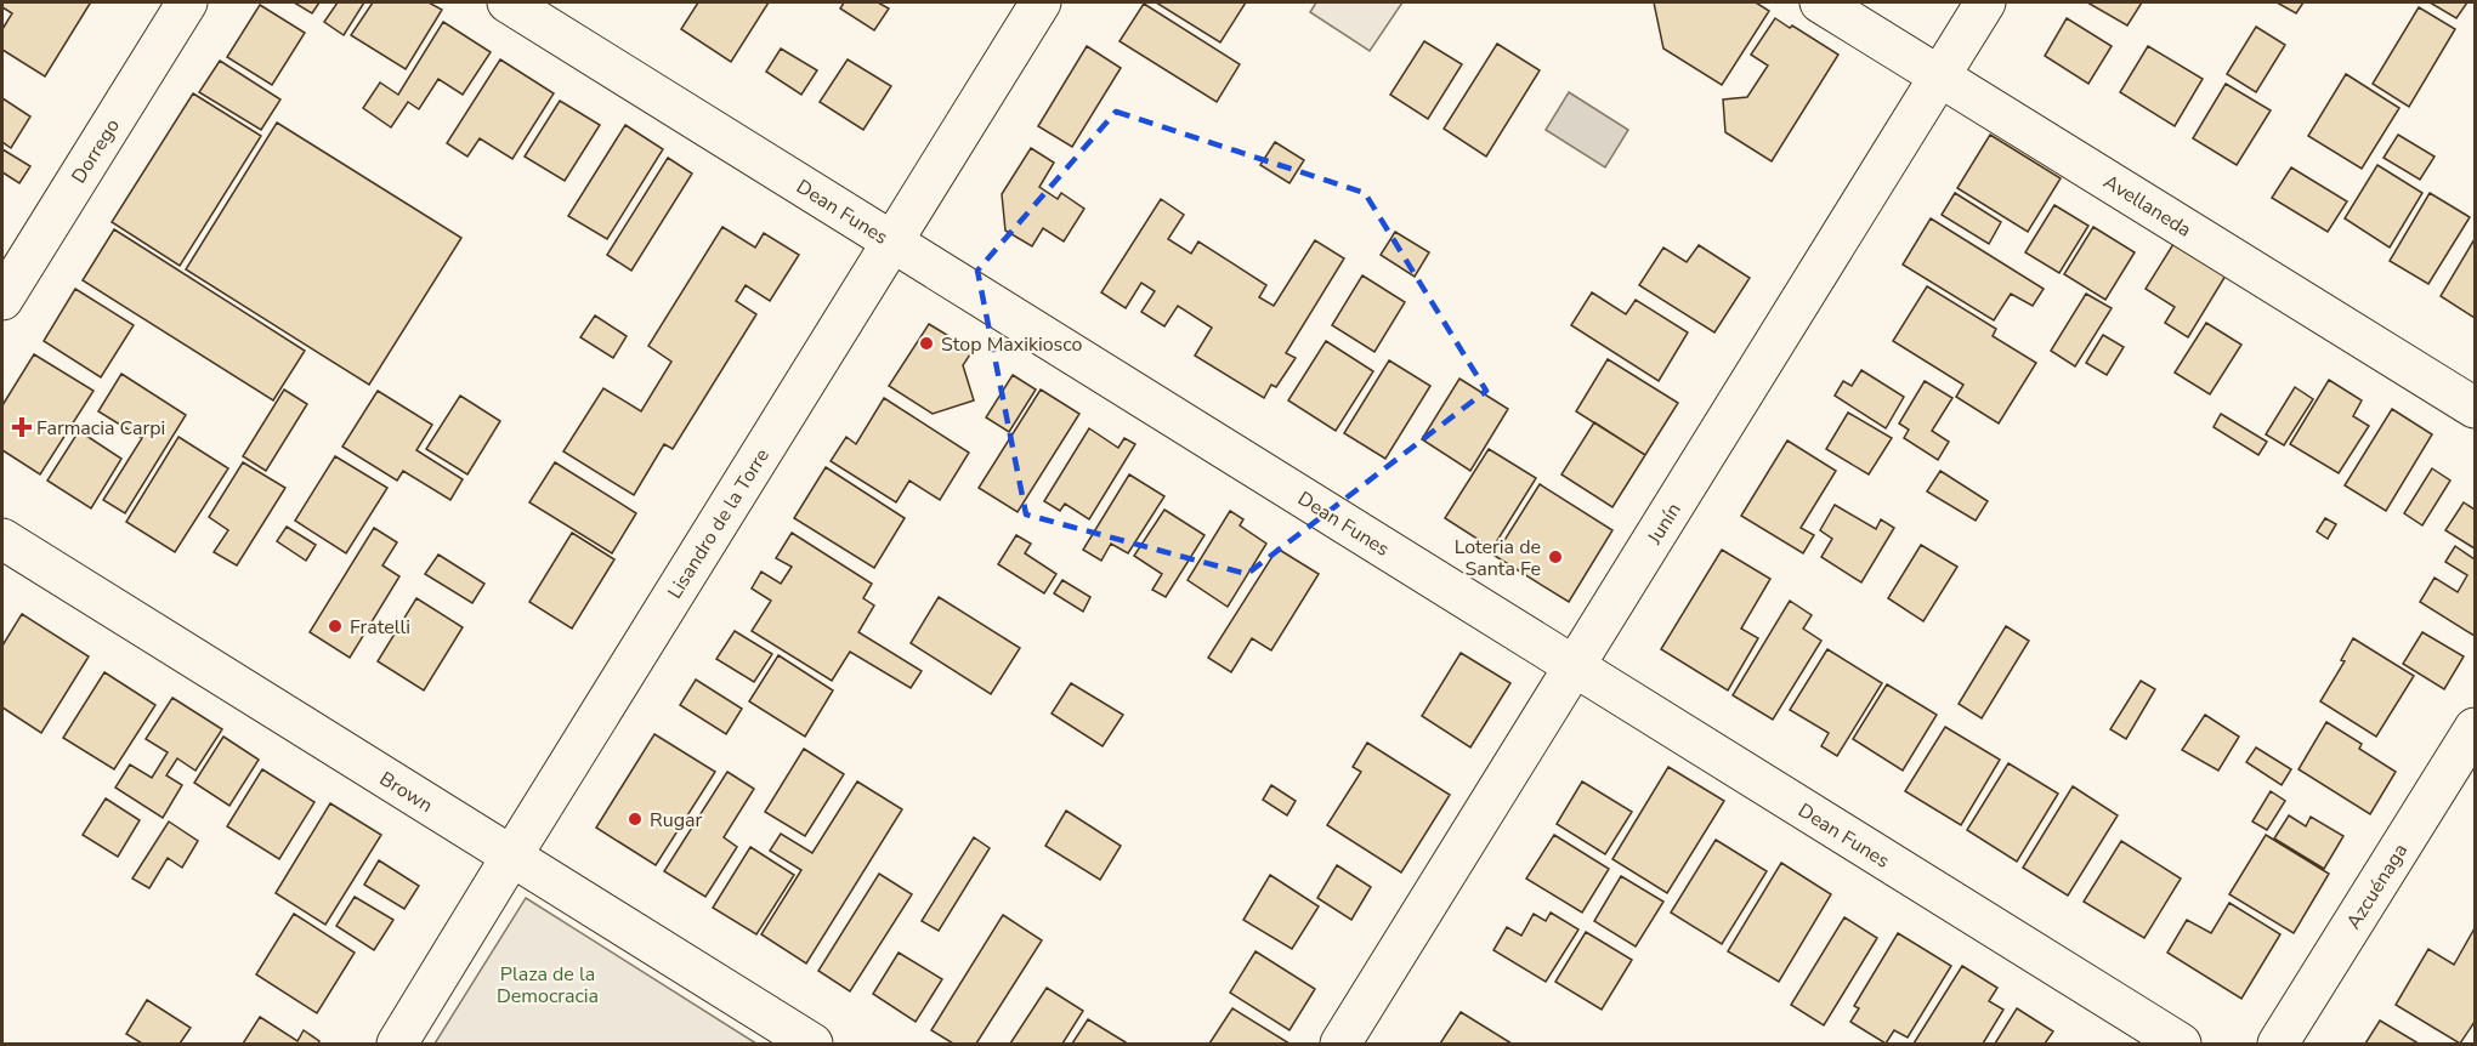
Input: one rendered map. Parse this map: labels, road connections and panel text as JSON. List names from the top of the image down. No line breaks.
{"streets":{"street":["Dorrego","Avellaneda","Dean Funes","Lisandro de la Torre","Junín","Brown","Azcuénaga"]},"crossings":[["Avellaneda","Junín"],["Dean Funes","Lisandro de la Torre"],["Dean Funes","Junín"],["Lisandro de la Torre","Brown"]],"parks":["Plaza de la Democracia"],"places":{"other":["Stop Maxikiosco","Loteria de Santa Fe","Fratelli","Rugar"],"health":["Farmacia Carpi"]}}
